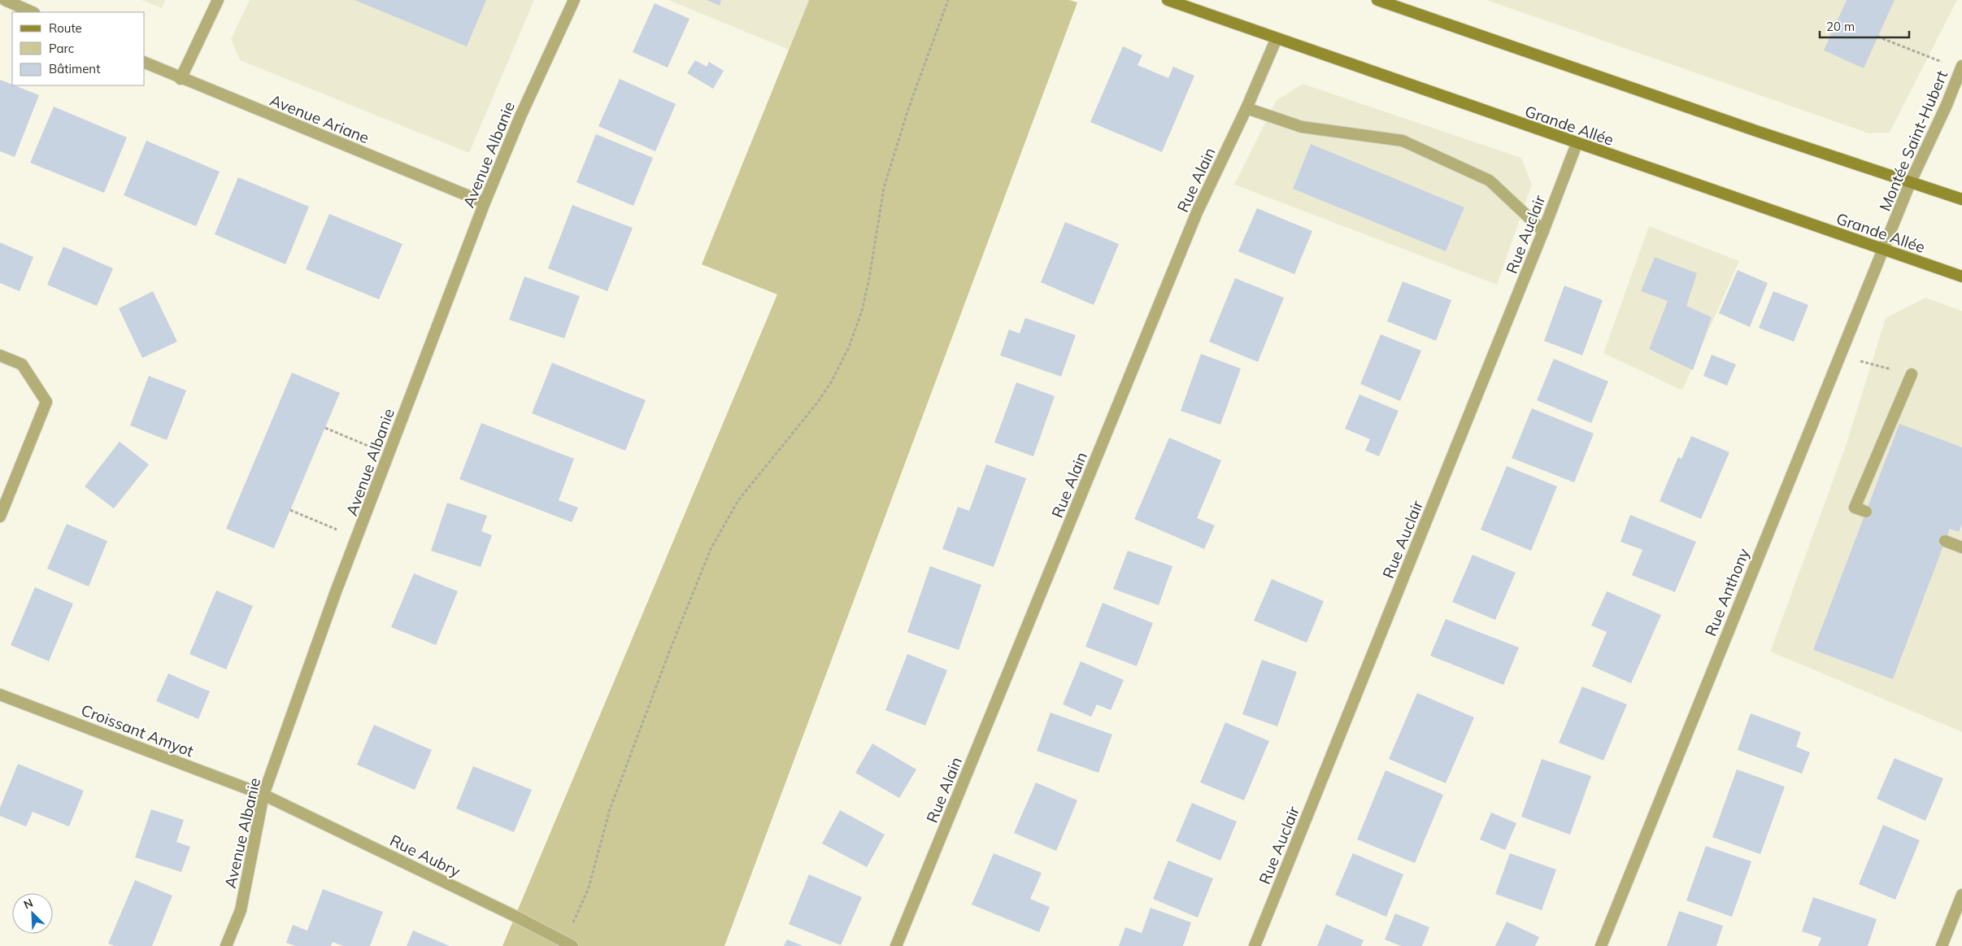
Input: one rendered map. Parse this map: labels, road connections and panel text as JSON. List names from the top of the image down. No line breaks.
{"streets":{"main road":["Grande Allée"],"street":["Avenue Ariane","Montée Saint-Hubert","Avenue Albanie","Rue Alain","Rue Auclair","Rue Anthony","Croissant Amyot","Rue Aubry"]},"crossings":[["Avenue Ariane","Avenue Albanie"],["Grande Allée","Montée Saint-Hubert"],["Grande Allée","Rue Alain"],["Grande Allée","Rue Auclair"],["Grande Allée","Rue Anthony"],["Montée Saint-Hubert","Rue Anthony"],["Avenue Albanie","Croissant Amyot"],["Avenue Albanie","Rue Aubry"],["Croissant Amyot","Rue Aubry"]],"legend":["Route","Parc","Bâtiment"],"scale_bar":"20 m","north":"top left"}
